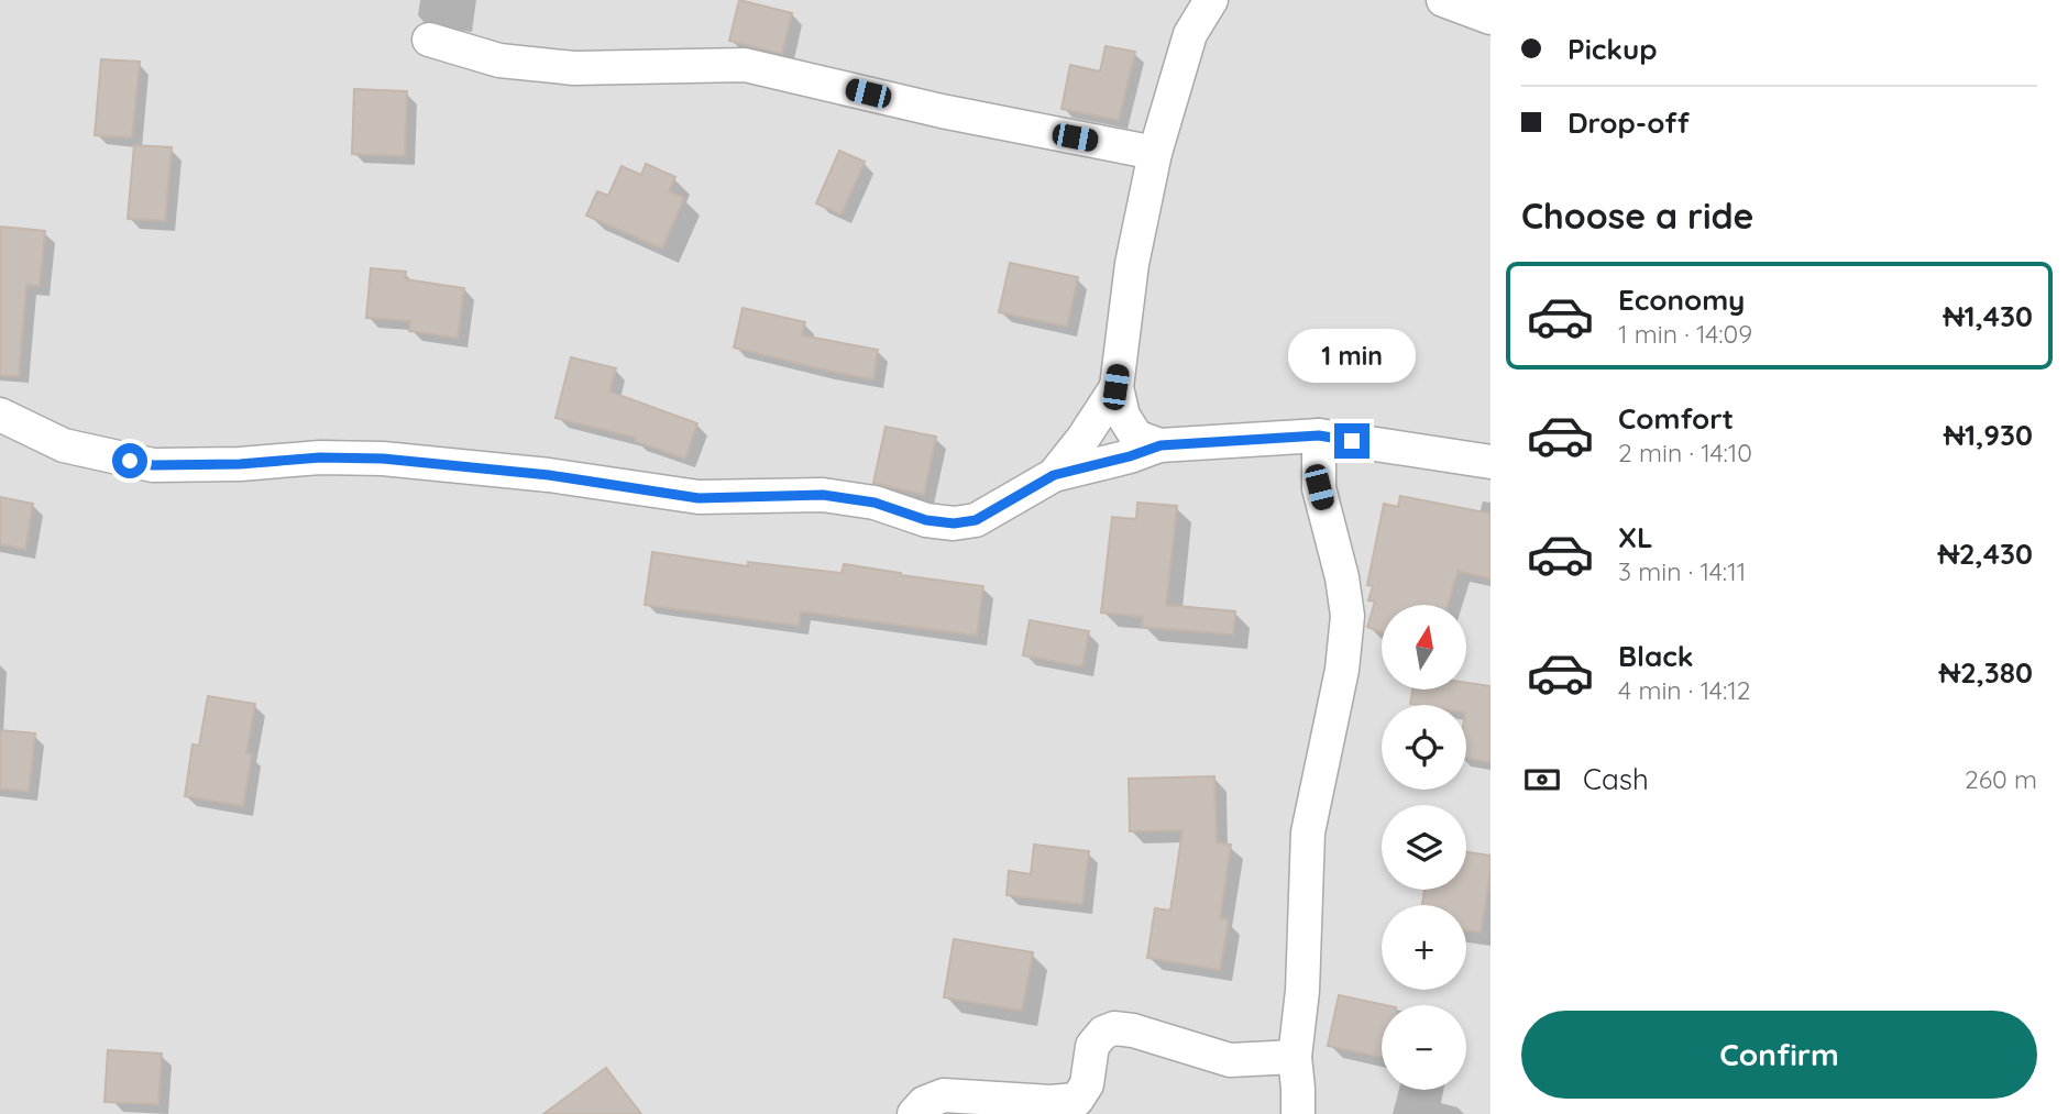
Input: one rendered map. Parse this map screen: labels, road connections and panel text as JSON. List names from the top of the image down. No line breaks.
{"north":"top","page":{"banner":["Pickup","Drop-off"],"heading":"Choose a ride","list":[{"name":"Economy","note":"1 min · 14:09","value":"₦1,430"},{"name":"Comfort","note":"2 min · 14:10","value":"₦1,930"},{"name":"XL","note":"3 min · 14:11","value":"₦2,430"},{"name":"Black","note":"4 min · 14:12","value":"₦2,380"}],"bubble":"1 min","map_buttons":["+","−"],"pay":["Cash","260 m"],"buttons":"Confirm"}}
